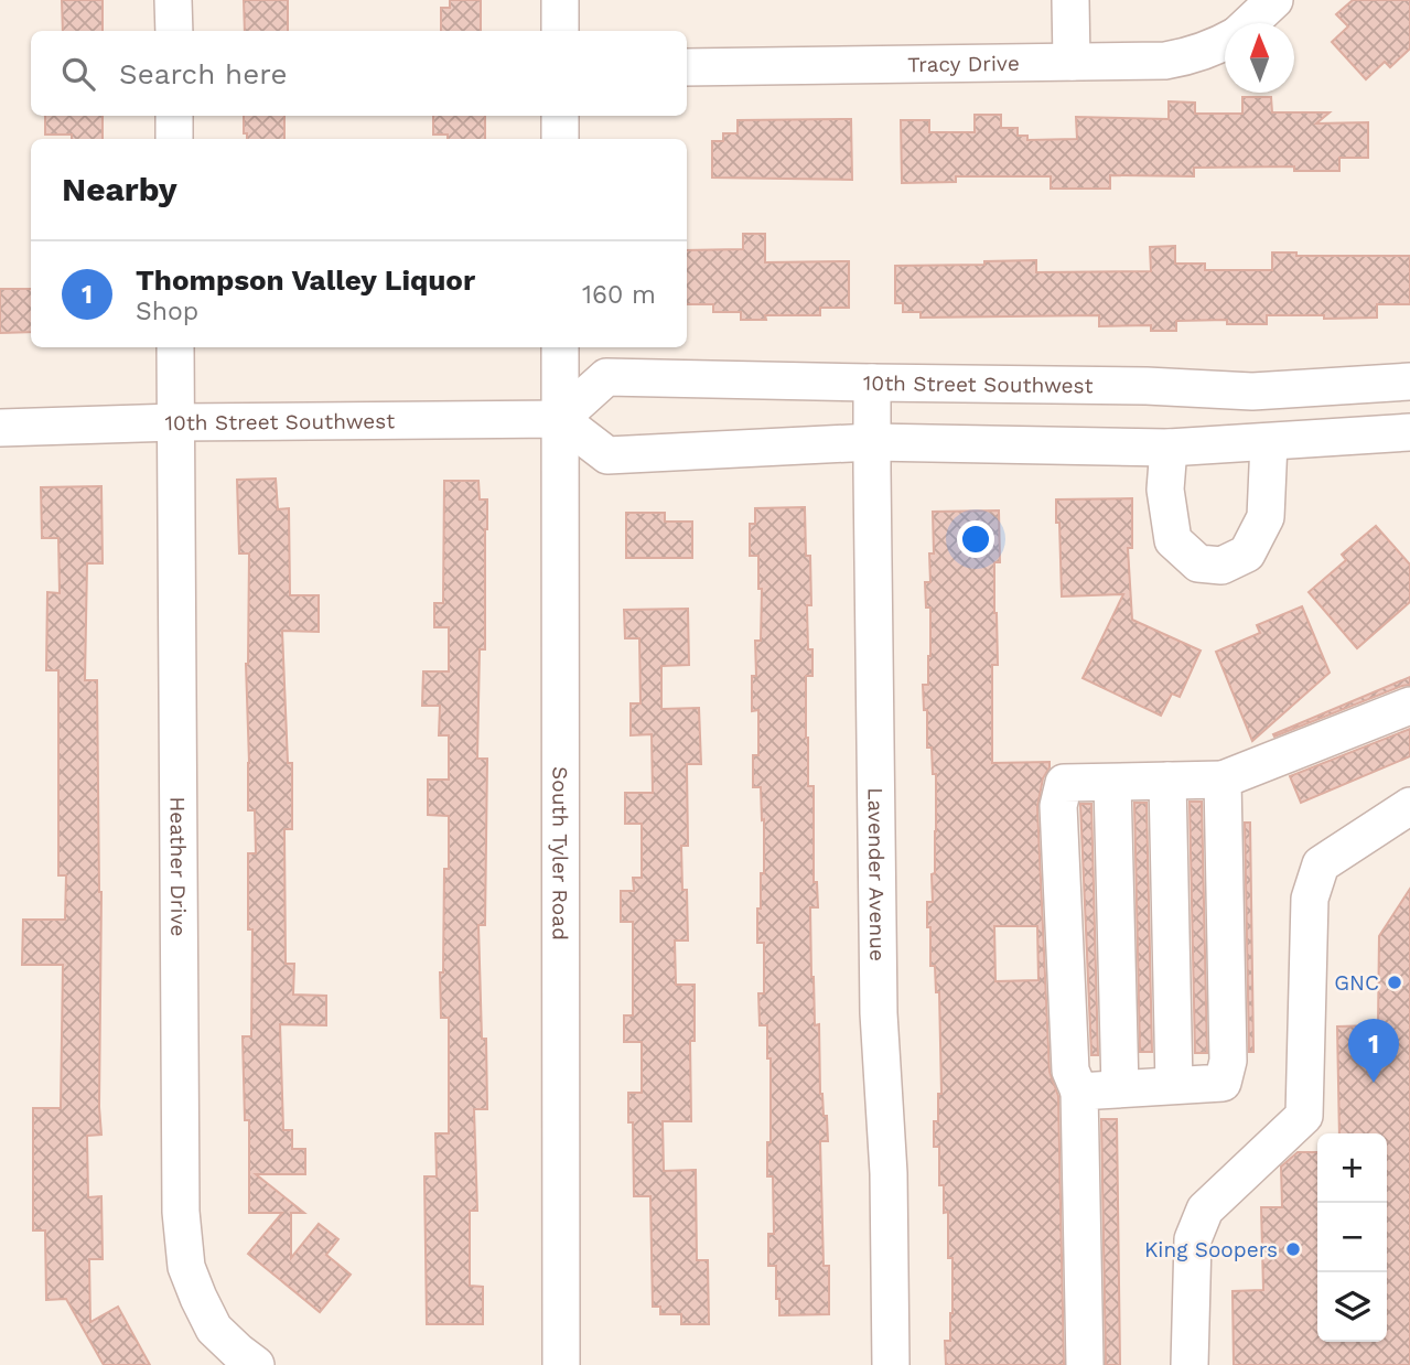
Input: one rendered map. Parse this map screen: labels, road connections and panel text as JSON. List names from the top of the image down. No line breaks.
{"streets":{"street":["Tracy Drive","10th Street Southwest","South Tyler Road","Heather Drive","Lavender Avenue"]},"crossings":[["10th Street Southwest","South Tyler Road"],["10th Street Southwest","Heather Drive"],["10th Street Southwest","Lavender Avenue"]],"places":["GNC","King Soopers"],"north":"top","page":{"search":"Search here","heading":"Nearby","list":[{"mark":"1","name":"Thompson Valley Liquor","note":"Shop","value":"160 m"}],"pins":"1","map_buttons":["+","−"]}}
